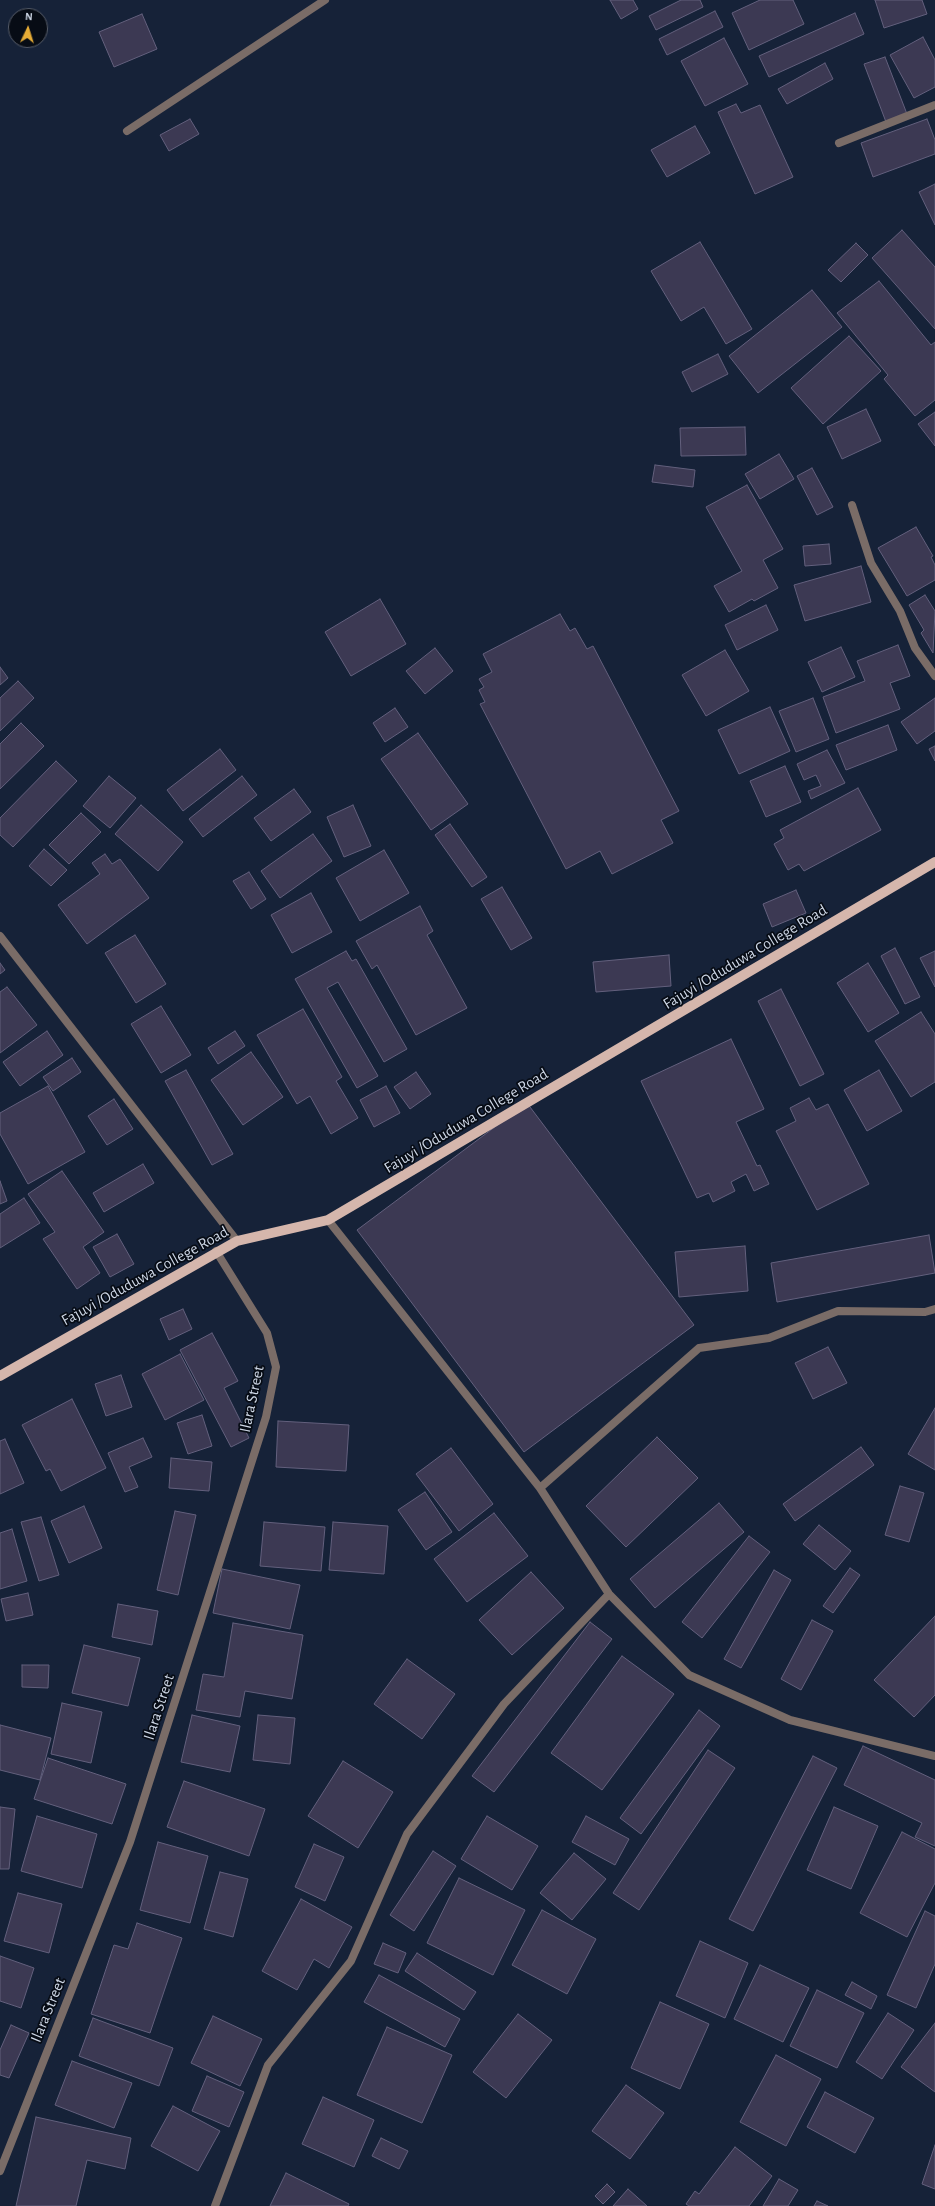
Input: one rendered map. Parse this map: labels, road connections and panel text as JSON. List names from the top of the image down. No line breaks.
{"streets":{"main road":["Fajuyi /Oduduwa College Road"],"street":["Ilara Street"]},"crossings":[["Fajuyi /Oduduwa College Road","Ilara Street"]],"north":"top"}
